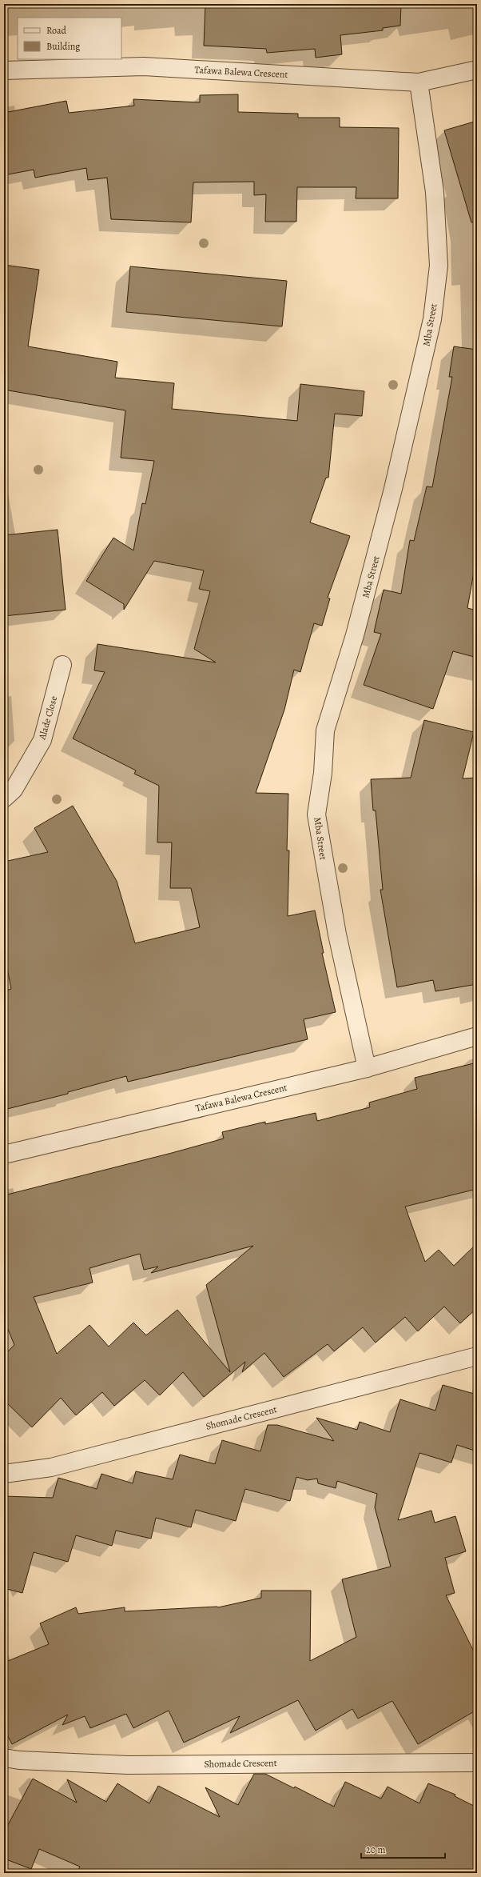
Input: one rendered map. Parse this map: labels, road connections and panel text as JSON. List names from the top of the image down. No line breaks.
{"streets":{"street":["Tafawa Balewa Crescent","Mba Street","Alade Close","Shomade Crescent"]},"crossings":[["Tafawa Balewa Crescent","Mba Street"]],"legend":["Road","Building"],"scale_bar":"20 m"}
